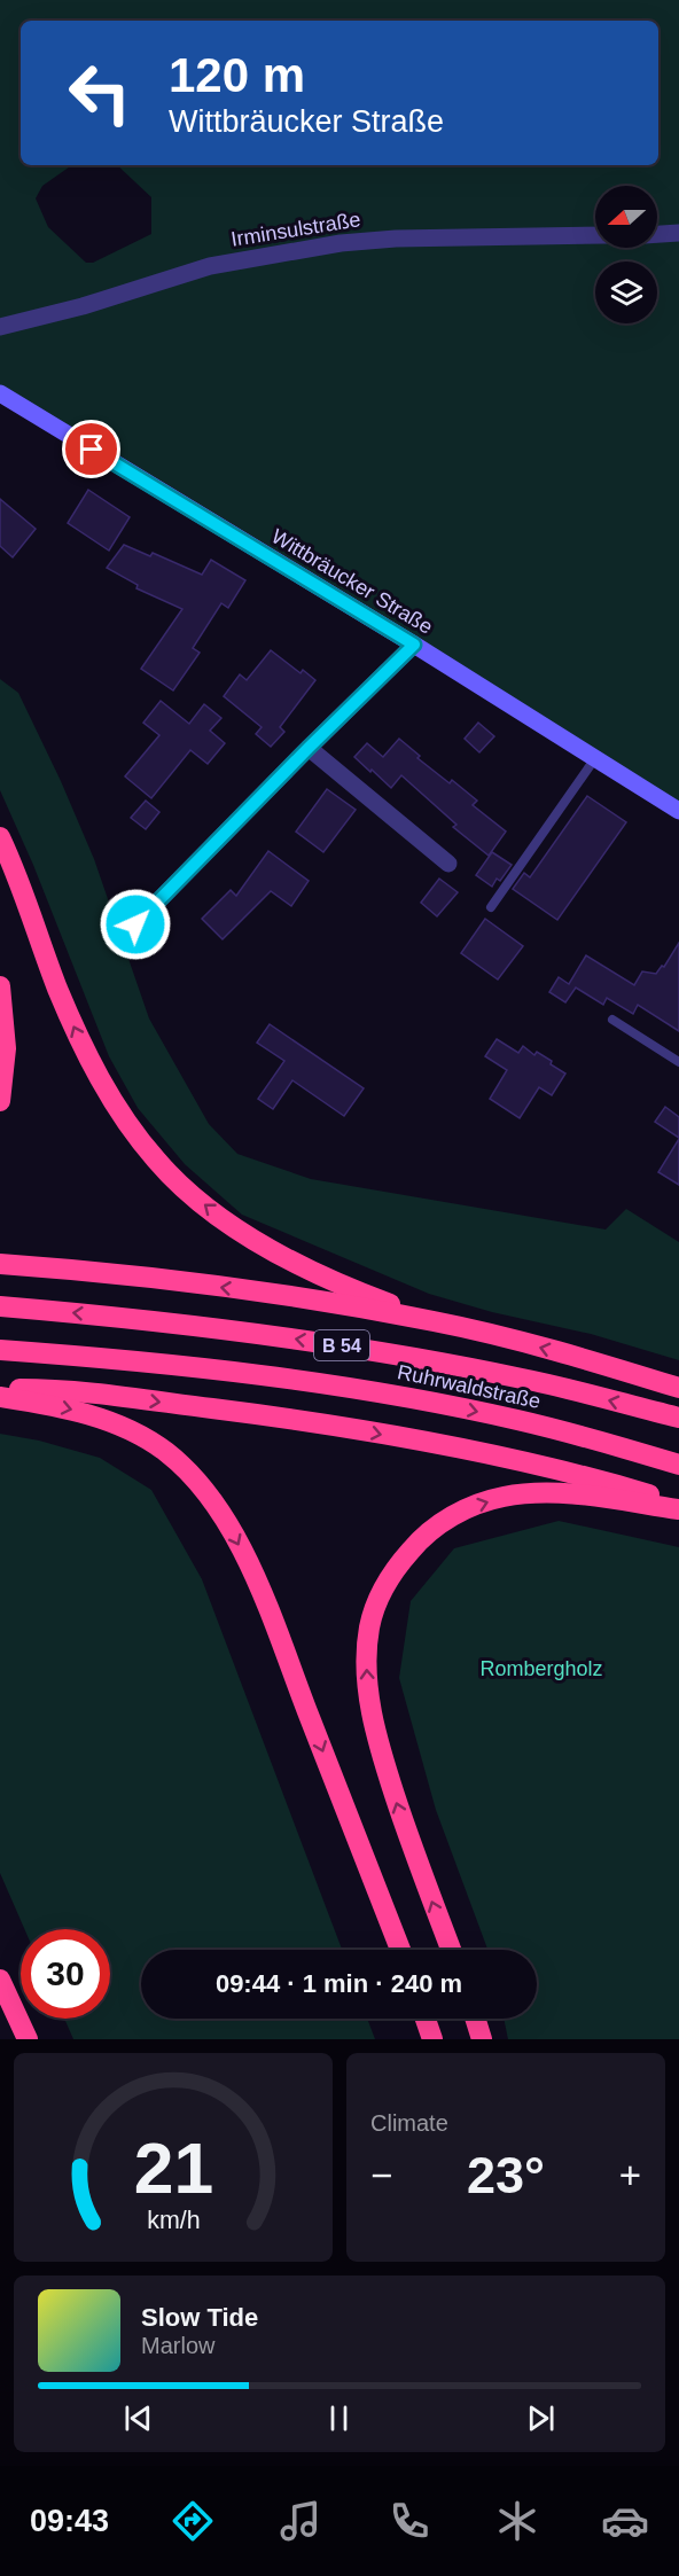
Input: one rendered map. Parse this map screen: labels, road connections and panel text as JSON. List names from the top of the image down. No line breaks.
{"streets":{"highway":["B 54","Ruhrwaldstraße"],"main road":["Wittbräucker Straße"],"street":["Irminsulstraße"]},"parks":["Rombergholz"],"north":"left","page":{"turn":["120 m","Wittbräucker Straße"],"limit":"30","trip":"09:44 · 1 min · 240 m","tile":"Climate","heat":["−","23°","+"],"song":["Slow Tide","Marlow"],"tabs":"09:43","gauge":["21","km/h"]}}
